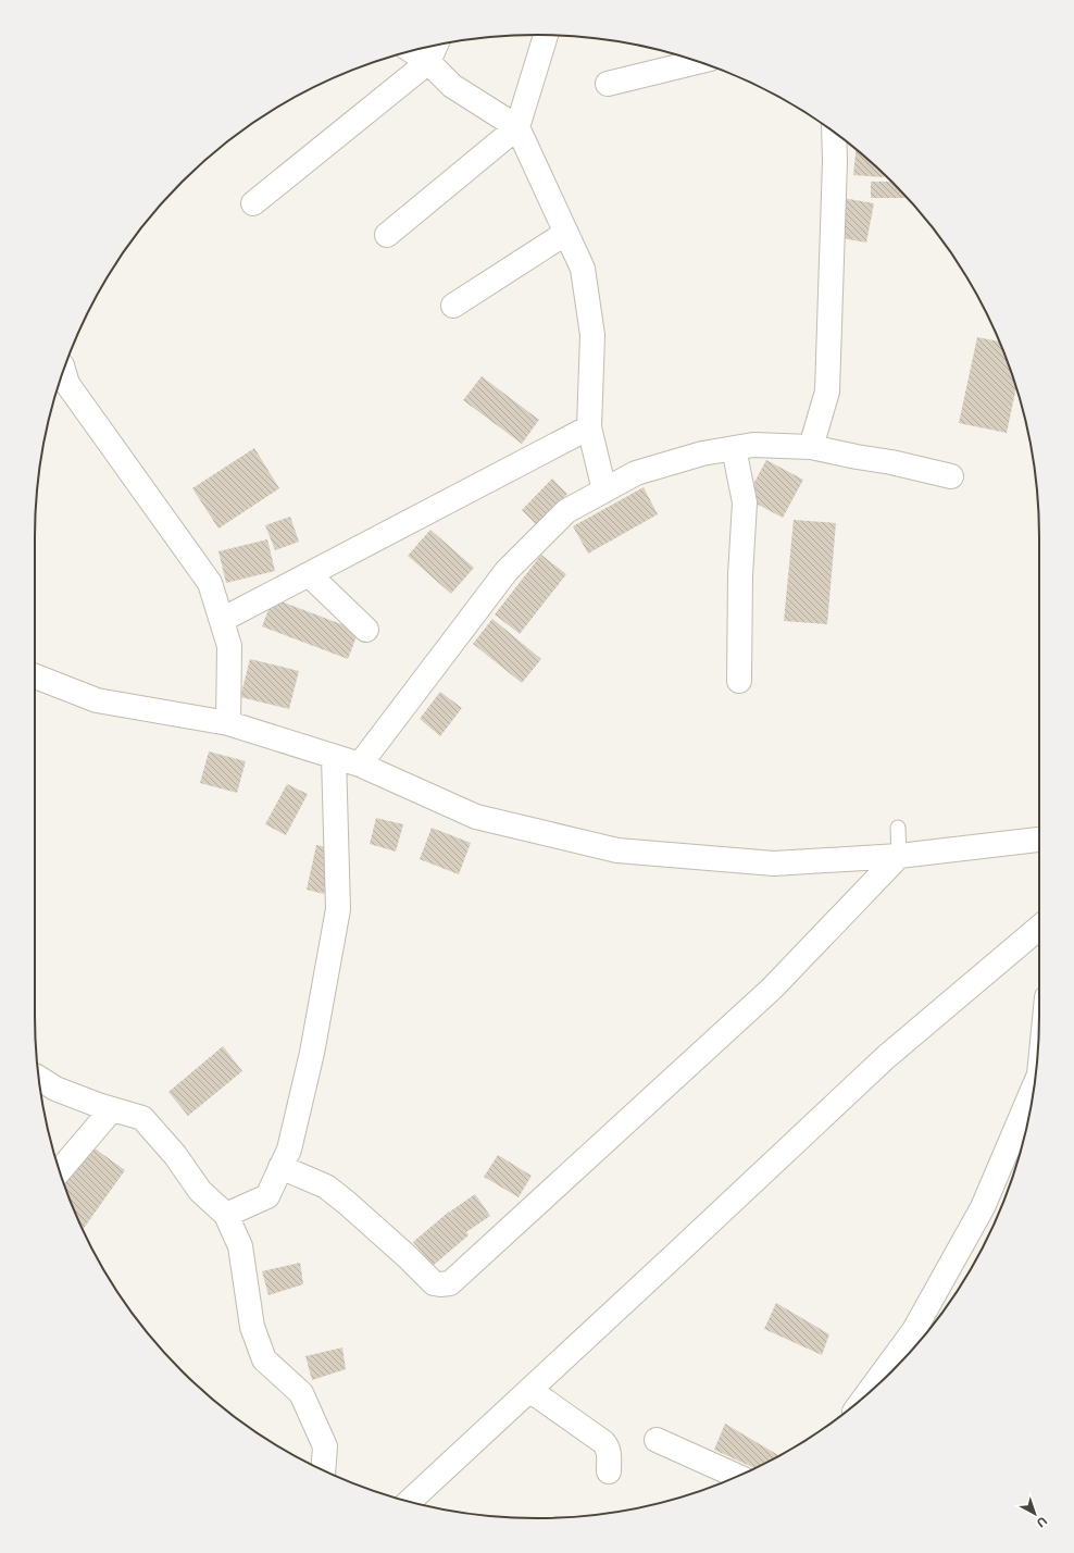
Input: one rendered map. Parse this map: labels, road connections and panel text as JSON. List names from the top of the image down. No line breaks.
{"north":"bottom right"}
